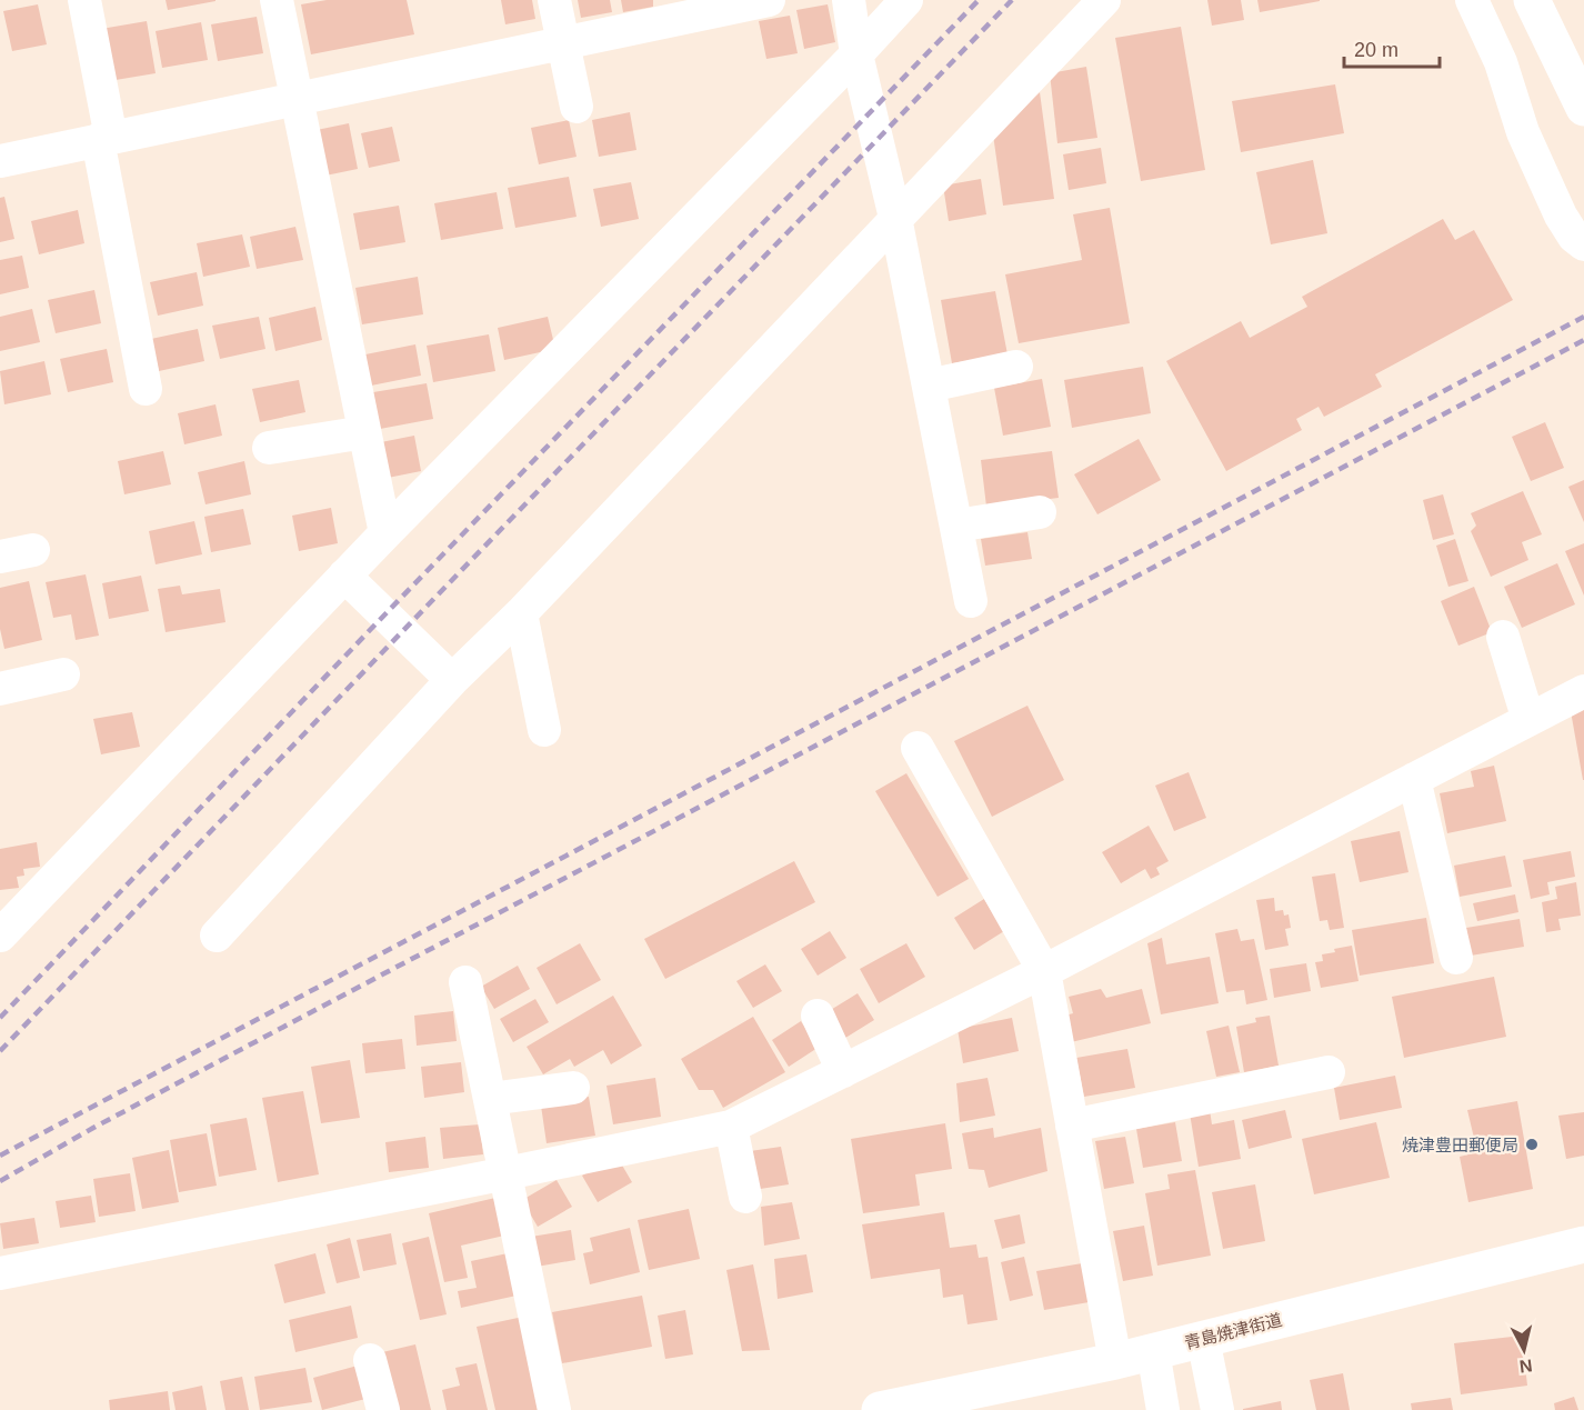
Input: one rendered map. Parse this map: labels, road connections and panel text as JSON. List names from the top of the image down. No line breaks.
{"streets":{"main road":["青島焼津街道"]},"places":["焼津豊田郵便局"],"scale_bar":"20 m","north":"bottom"}
